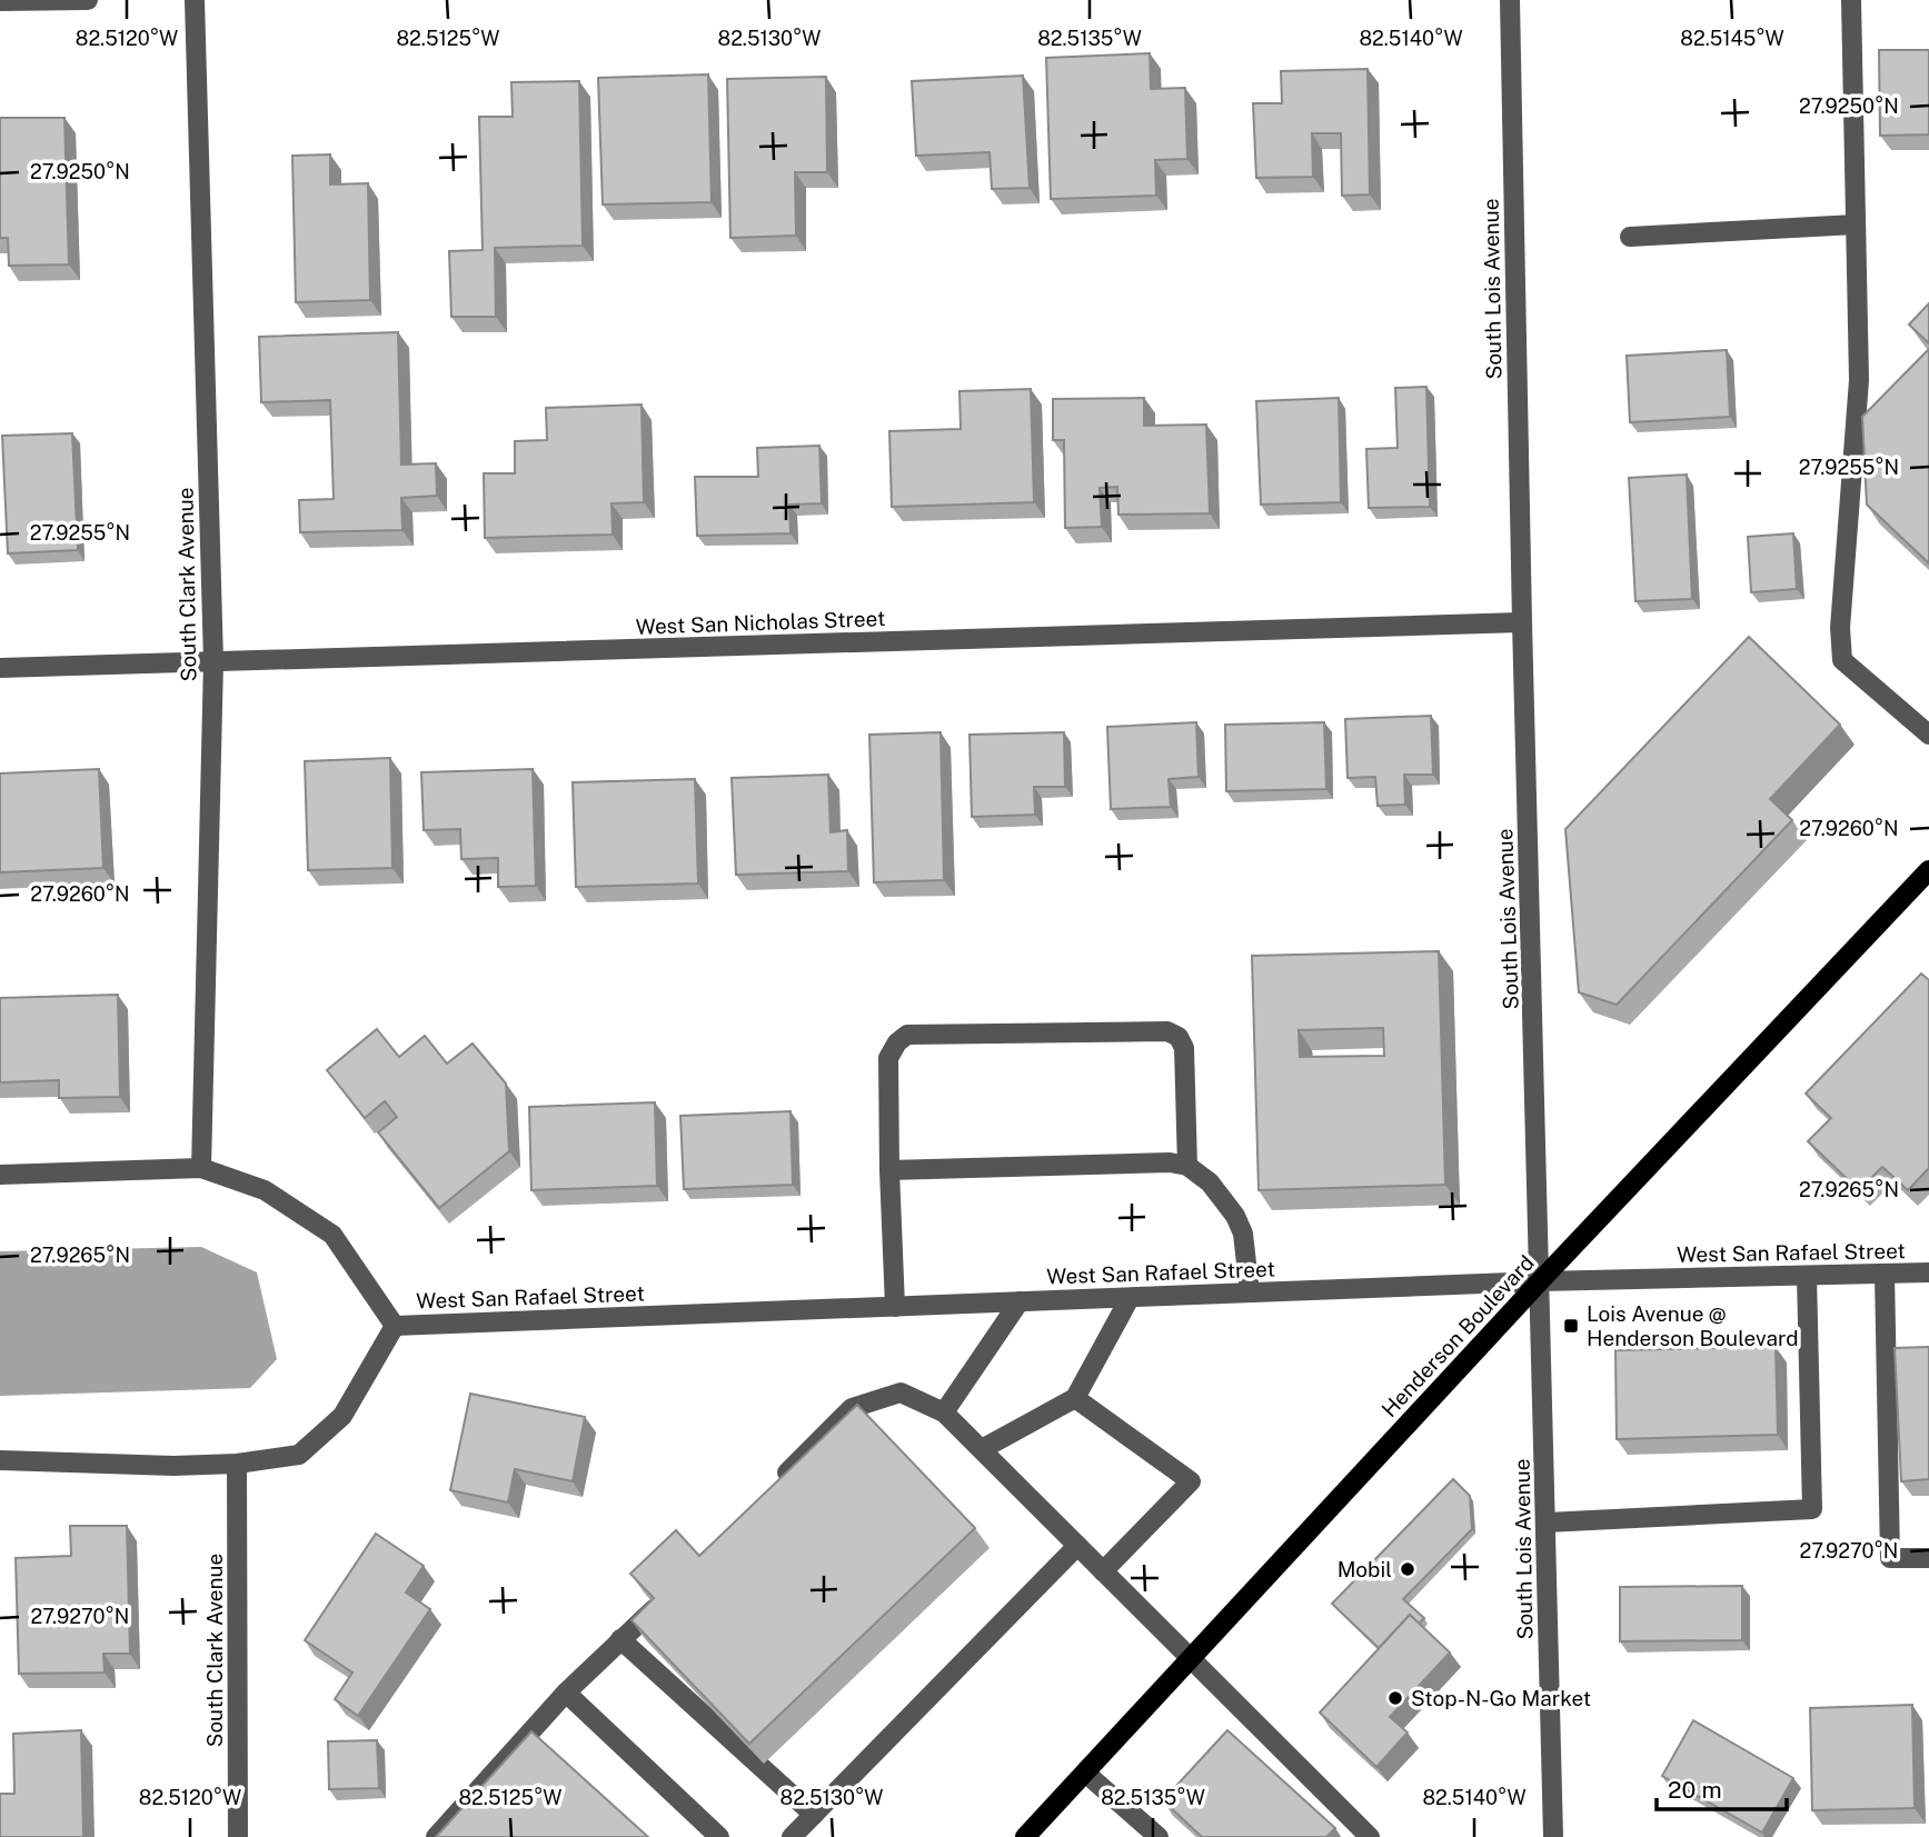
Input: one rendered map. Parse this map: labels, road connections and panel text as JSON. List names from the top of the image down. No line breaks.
{"streets":{"main road":["Henderson Boulevard"],"street":["South Lois Avenue","South Clark Avenue","West San Nicholas Street","West San Rafael Street"]},"crossings":[["South Lois Avenue","West San Nicholas Street"],["South Lois Avenue","West San Rafael Street"],["South Lois Avenue","Henderson Boulevard"],["South Clark Avenue","West San Nicholas Street"],["South Clark Avenue","West San Rafael Street"],["West San Rafael Street","Henderson Boulevard"]],"places":{"transit":["Lois Avenue @ Henderson Boulevard"],"other":["Mobil","Stop-N-Go Market"]},"scale_bar":"20 m","coordinates":["82.5120°W","82.5125°W","82.5130°W","82.5135°W","82.5140°W","82.5145°W","27.9250°N","27.9255°N","27.9260°N","27.9265°N","27.9270°N"]}
